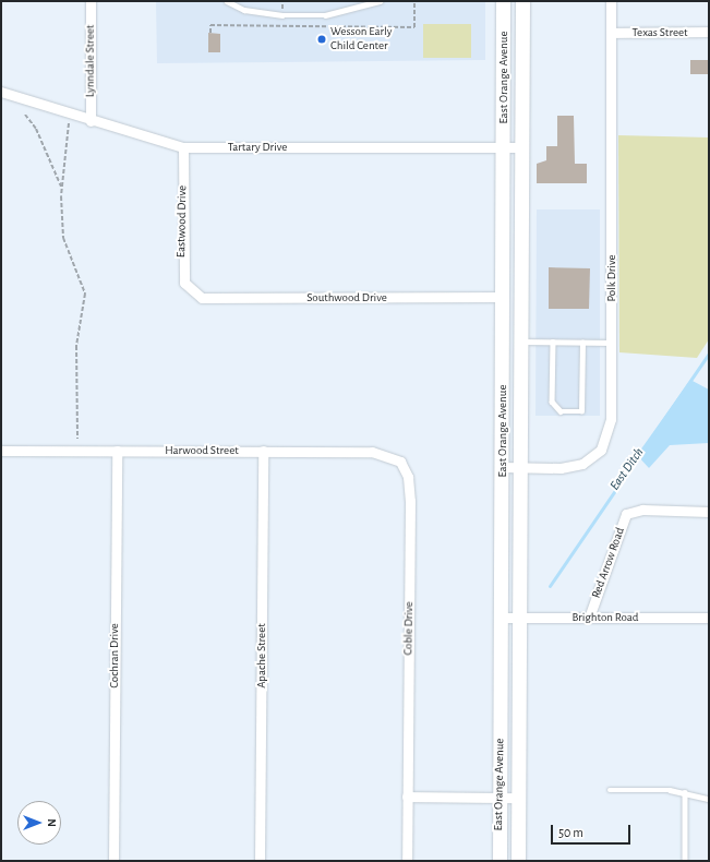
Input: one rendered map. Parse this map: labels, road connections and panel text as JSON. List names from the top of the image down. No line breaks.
{"streets":{"street":["Texas Street","Lynndale Street","East Orange Avenue","Tartary Drive","Eastwood Drive","Polk Drive","Southwood Drive","Harwood Street","Red Arrow Road","Brighton Road","Coble Drive","Cochran Drive","Apache Street"]},"crossings":[["Texas Street","Polk Drive"],["Lynndale Street","Tartary Drive"],["East Orange Avenue","Tartary Drive"],["East Orange Avenue","Polk Drive"],["East Orange Avenue","Southwood Drive"],["East Orange Avenue","Brighton Road"],["Tartary Drive","Eastwood Drive"],["Eastwood Drive","Southwood Drive"],["Harwood Street","Coble Drive"],["Harwood Street","Cochran Drive"],["Harwood Street","Apache Street"],["Red Arrow Road","Brighton Road"]],"water":["East Ditch"],"places":["Wesson Early Child Center"],"scale_bar":"50 m","north":"right"}
